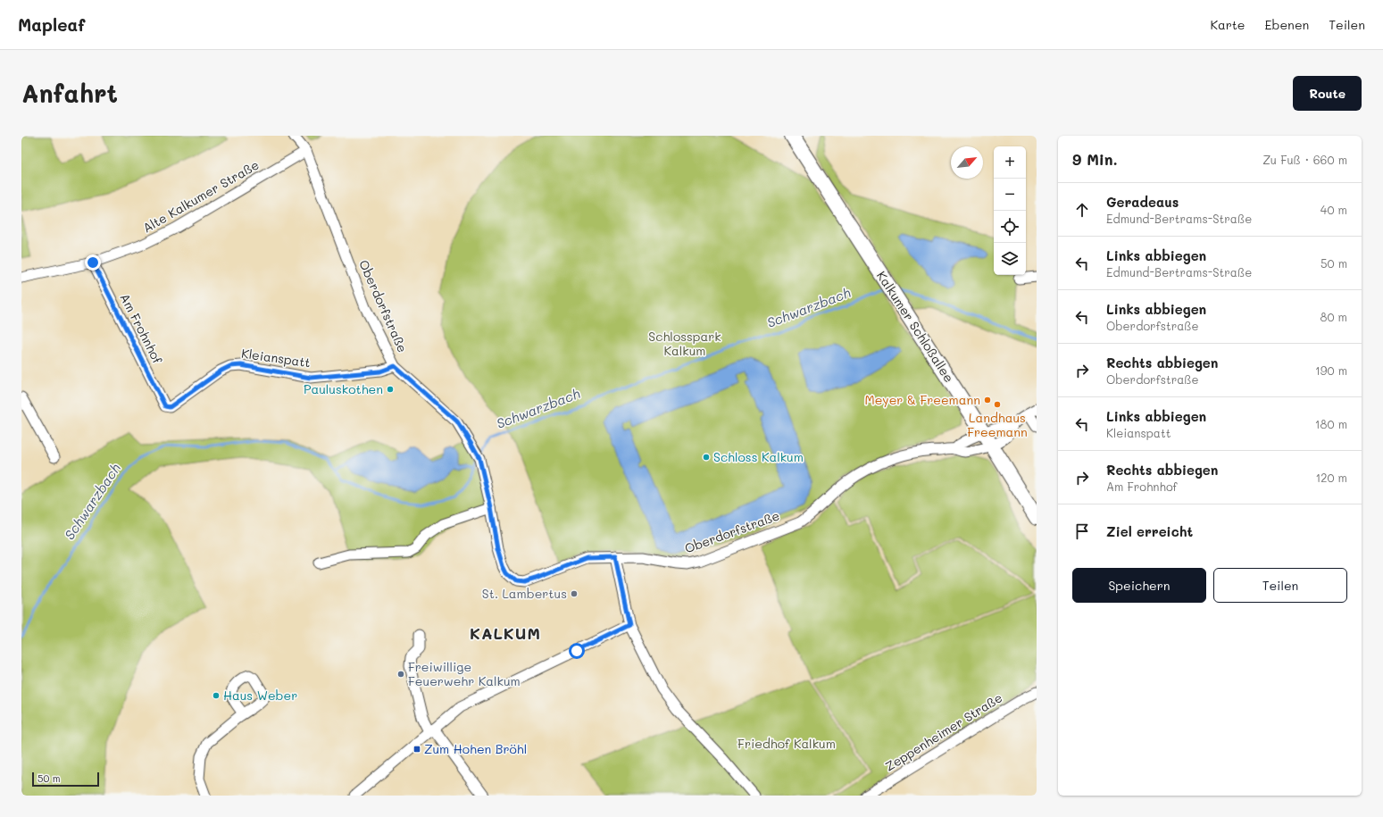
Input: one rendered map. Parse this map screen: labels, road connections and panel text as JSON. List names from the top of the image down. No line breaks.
{"streets":{"main road":["Kalkumer Schloßallee"],"street":["Alte Kalkumer Straße","Oberdorfstraße","Am Frohnhof","Kleianspatt","Zeppenheimer Straße"]},"crossings":[["Alte Kalkumer Straße","Oberdorfstraße"],["Alte Kalkumer Straße","Am Frohnhof"],["Oberdorfstraße","Kalkumer Schloßallee"],["Oberdorfstraße","Kleianspatt"],["Am Frohnhof","Kleianspatt"]],"districts":["KALKUM"],"water":["Schwarzbach"],"parks":["Schlosspark Kalkum","Friedhof Kalkum"],"places":{"other":["Pauluskothen","Meyer & Freemann","Landhaus Freemann","Schloss Kalkum","St. Lambertus","Freiwillige Feuerwehr Kalkum","Haus Weber"],"transit":["Zum Hohen Bröhl"]},"scale_bar":"50 m","north":"top right","page":{"header":"Mapleaf","nav":["Karte","Ebenen","Teilen"],"buttons":["Route",["Speichern","Teilen"]],"title":"Anfahrt","heading":["9 Min.","Zu Fuß · 660 m"],"map_buttons":["+","−"],"list":[["Geradeaus","Edmund-Bertrams-Straße","40 m"],["Links abbiegen","Edmund-Bertrams-Straße","50 m"],["Links abbiegen","Oberdorfstraße","80 m"],["Rechts abbiegen","Oberdorfstraße","190 m"],["Links abbiegen","Kleianspatt","180 m"],["Rechts abbiegen","Am Frohnhof","120 m"],"Ziel erreicht"],"scale":"50 m"}}
